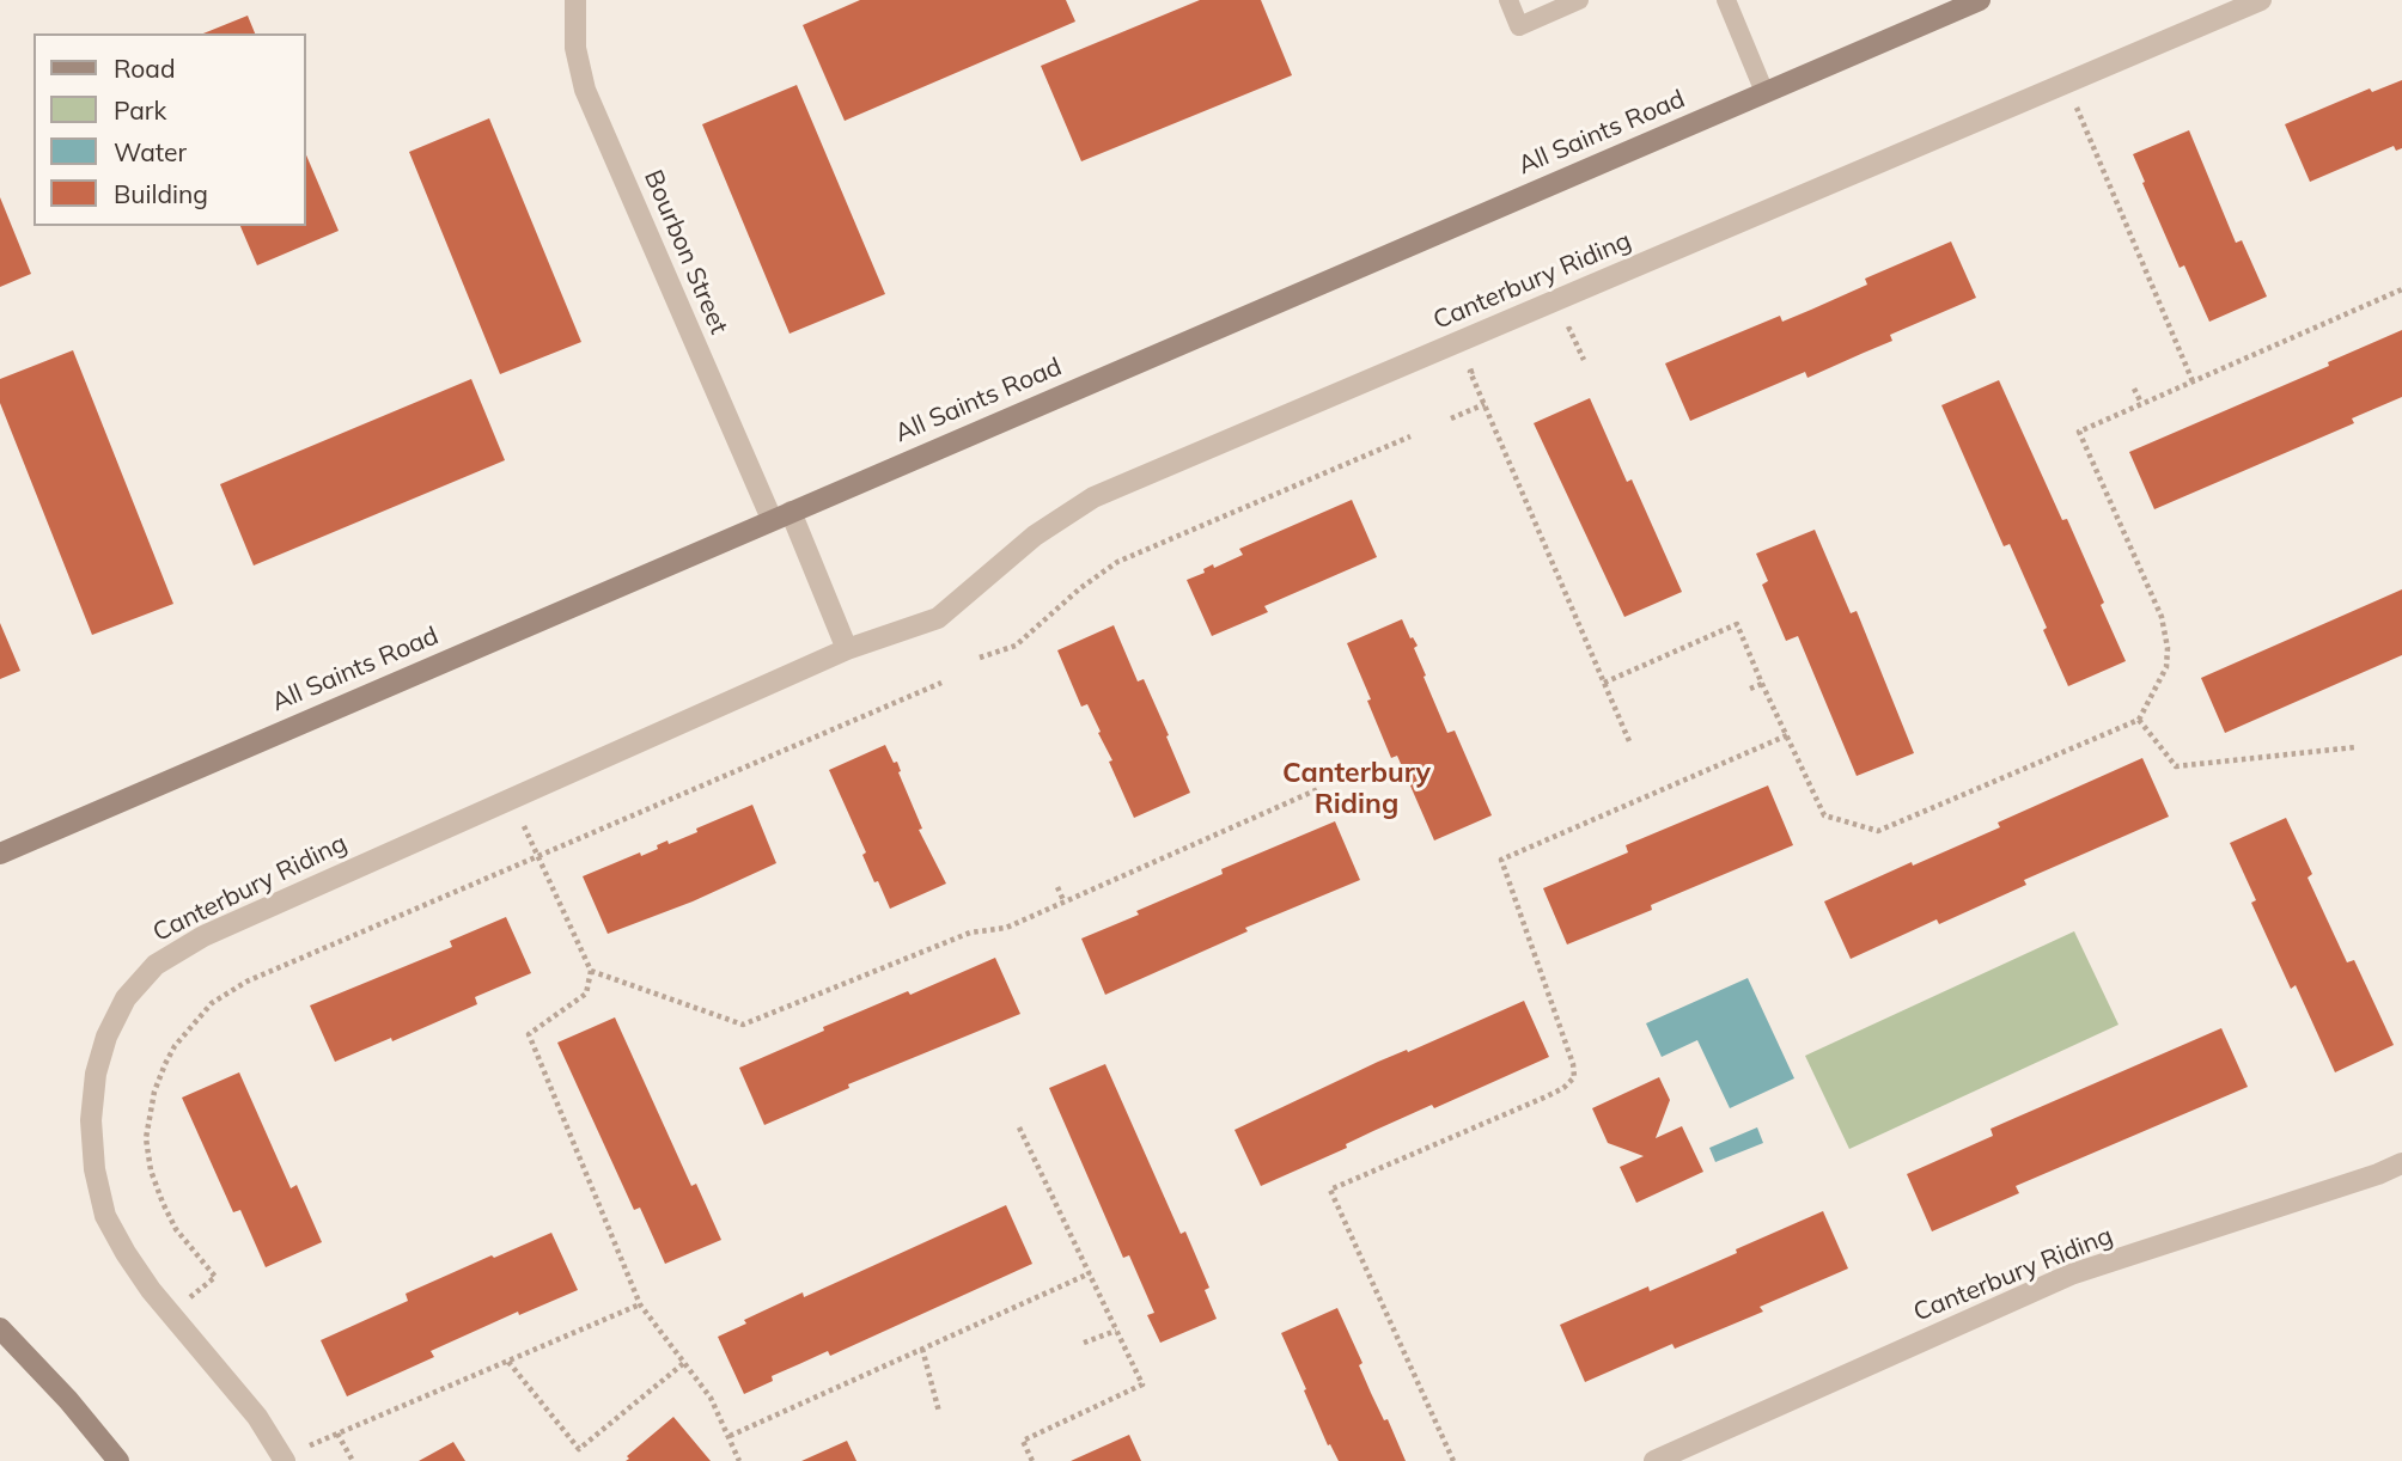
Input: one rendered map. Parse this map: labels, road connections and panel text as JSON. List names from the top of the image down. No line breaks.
{"streets":{"street":["All Saints Road","Bourbon Street","Canterbury Riding"]},"crossings":[["All Saints Road","Bourbon Street"]],"districts":["Canterbury Riding"],"legend":["Road","Park","Water","Building"]}
